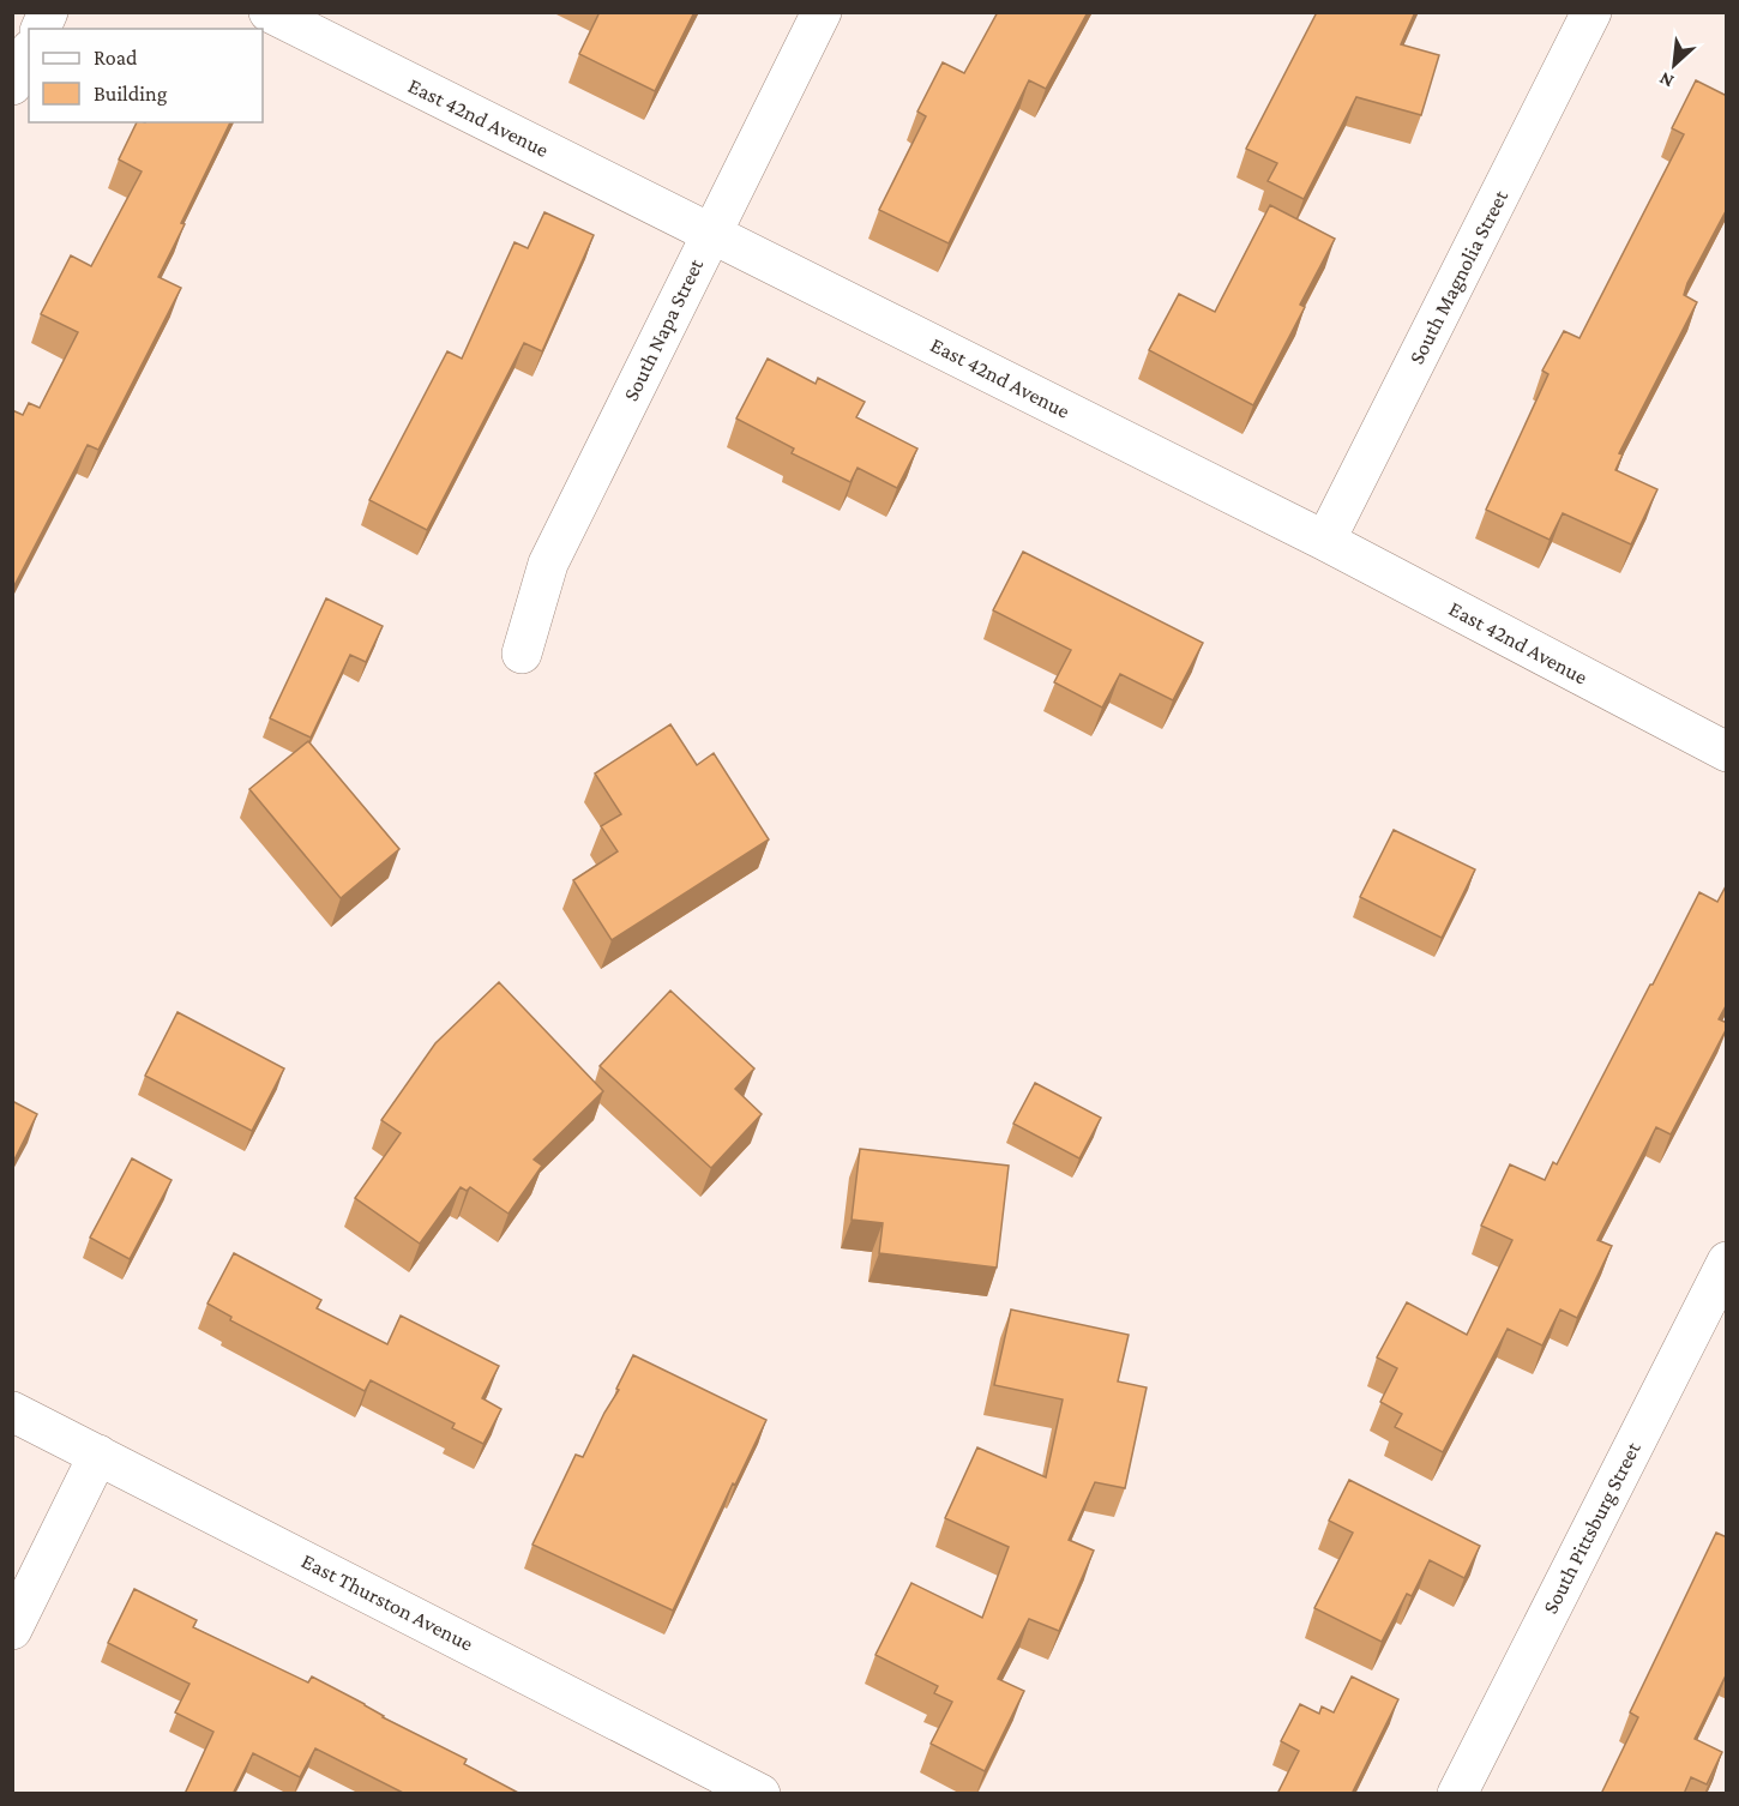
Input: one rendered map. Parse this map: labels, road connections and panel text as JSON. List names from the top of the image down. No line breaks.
{"streets":{"street":["East 42nd Avenue","South Magnolia Street","South Napa Street","South Pittsburg Street","East Thurston Avenue"]},"crossings":[["East 42nd Avenue","South Magnolia Street"],["East 42nd Avenue","South Napa Street"]],"legend":["Road","Building"],"north":"bottom left"}
